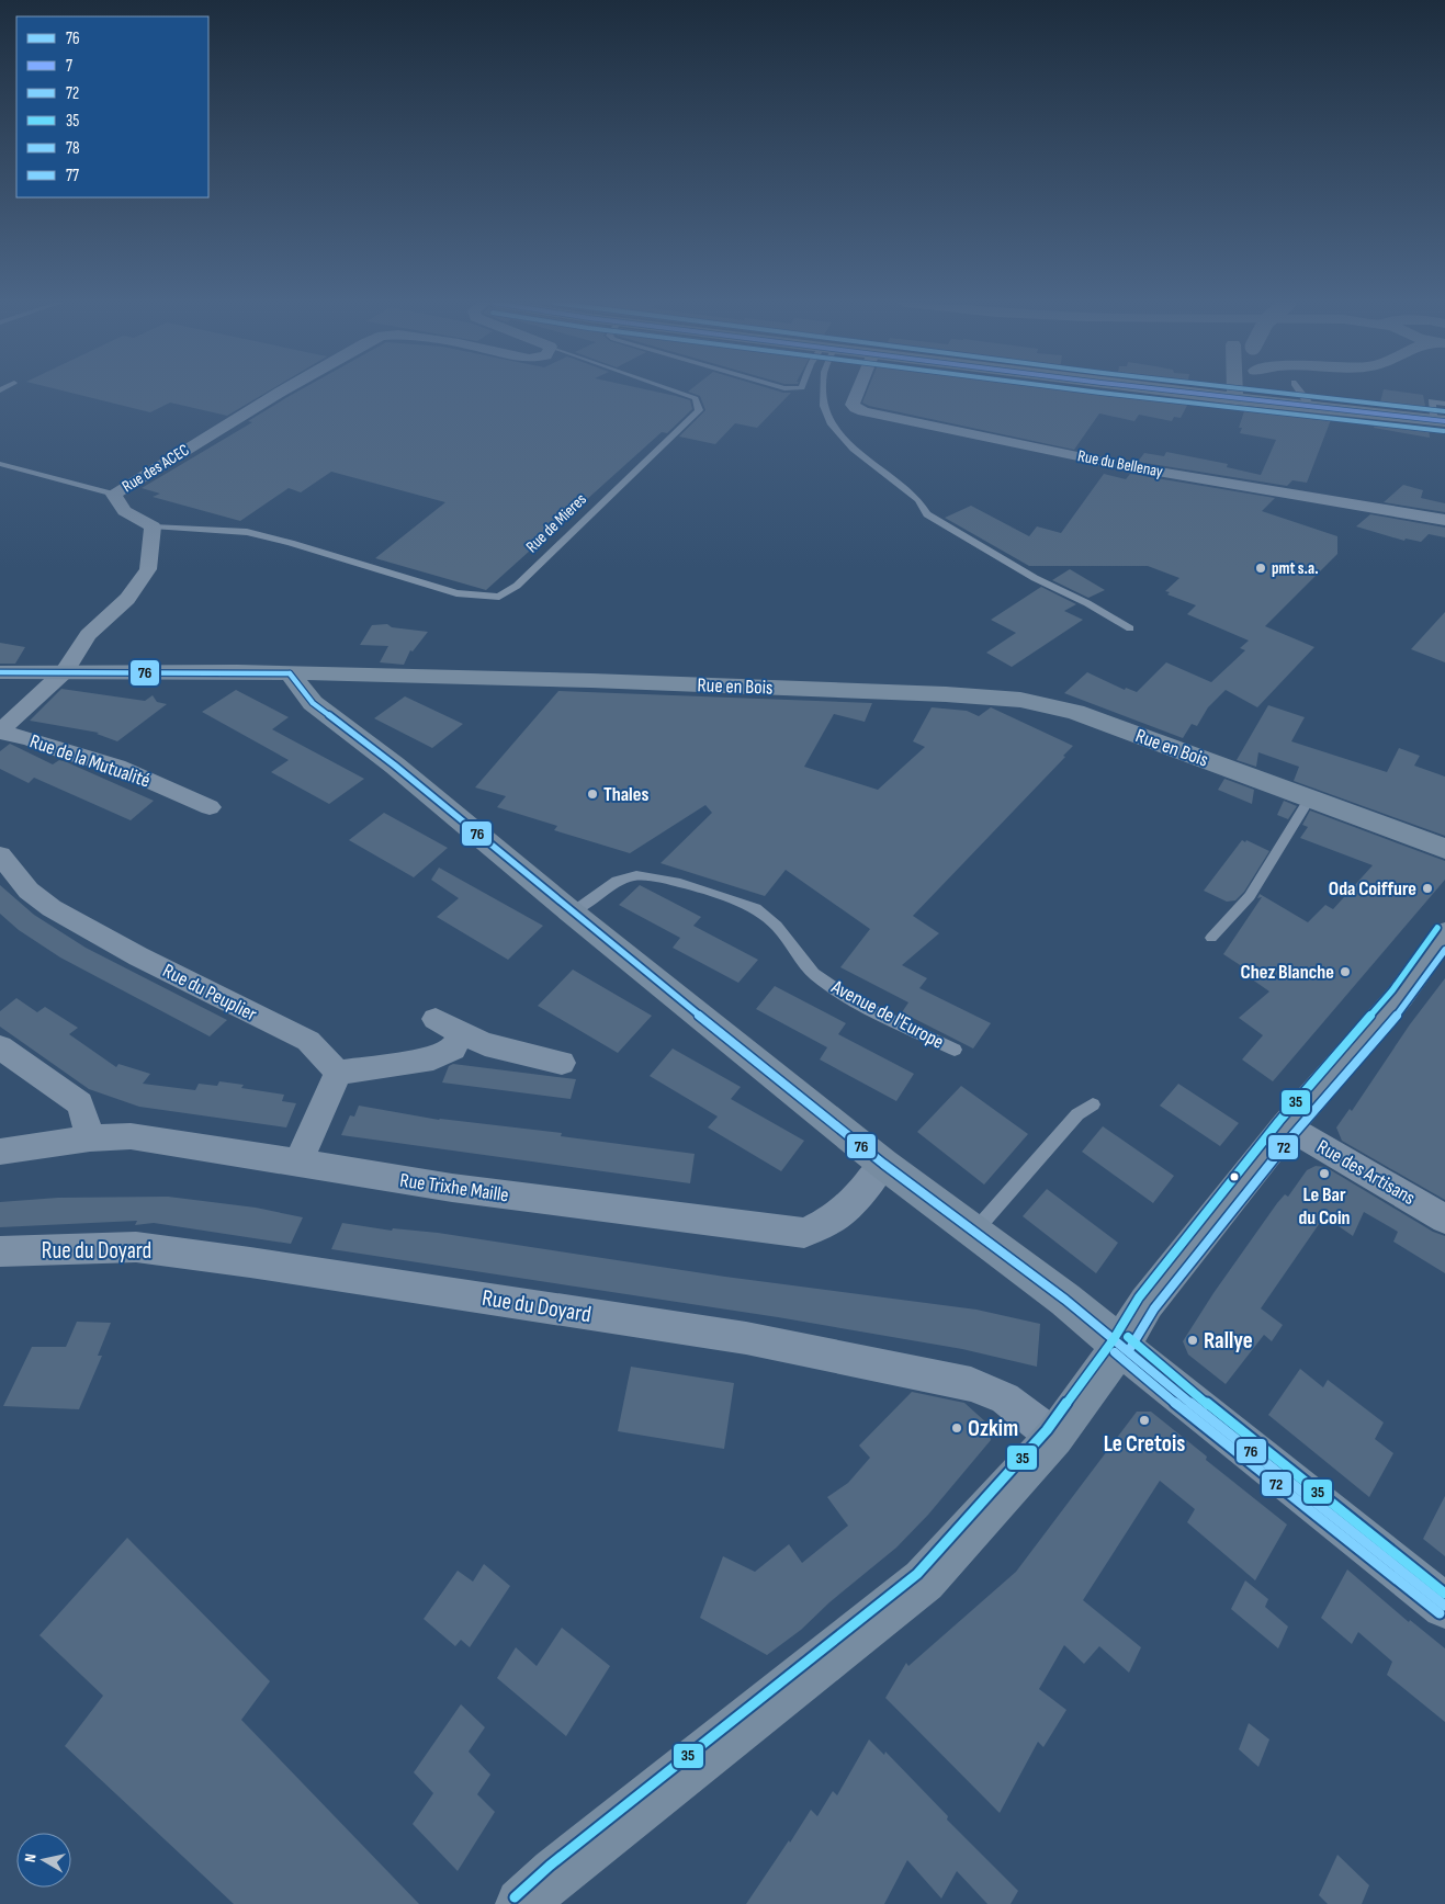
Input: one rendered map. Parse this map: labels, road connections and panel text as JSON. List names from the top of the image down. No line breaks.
{"streets":{"street":["Rue du Bellenay","Rue des ACEC","Rue en Bois","Rue de la Mutualité","Rue du Peuplier","Rue des Artisans","Rue Trixhe Maille","Rue du Doyard"],"lane":["Rue de Mieres","Avenue de l'Europe"]},"crossings":[["Rue des ACEC","Rue de Mieres"]],"places":["pmt s.a.","Thales","Oda Coiffure","Chez Blanche","Le Bar du Coin","Rallye","Le Cretois","Ozkim"],"lines":["transit line 7","transit line 78","transit line 77","transit line 76","transit line 35","transit line 72"],"legend":["76","7","72","35","78","77"],"north":"left"}
